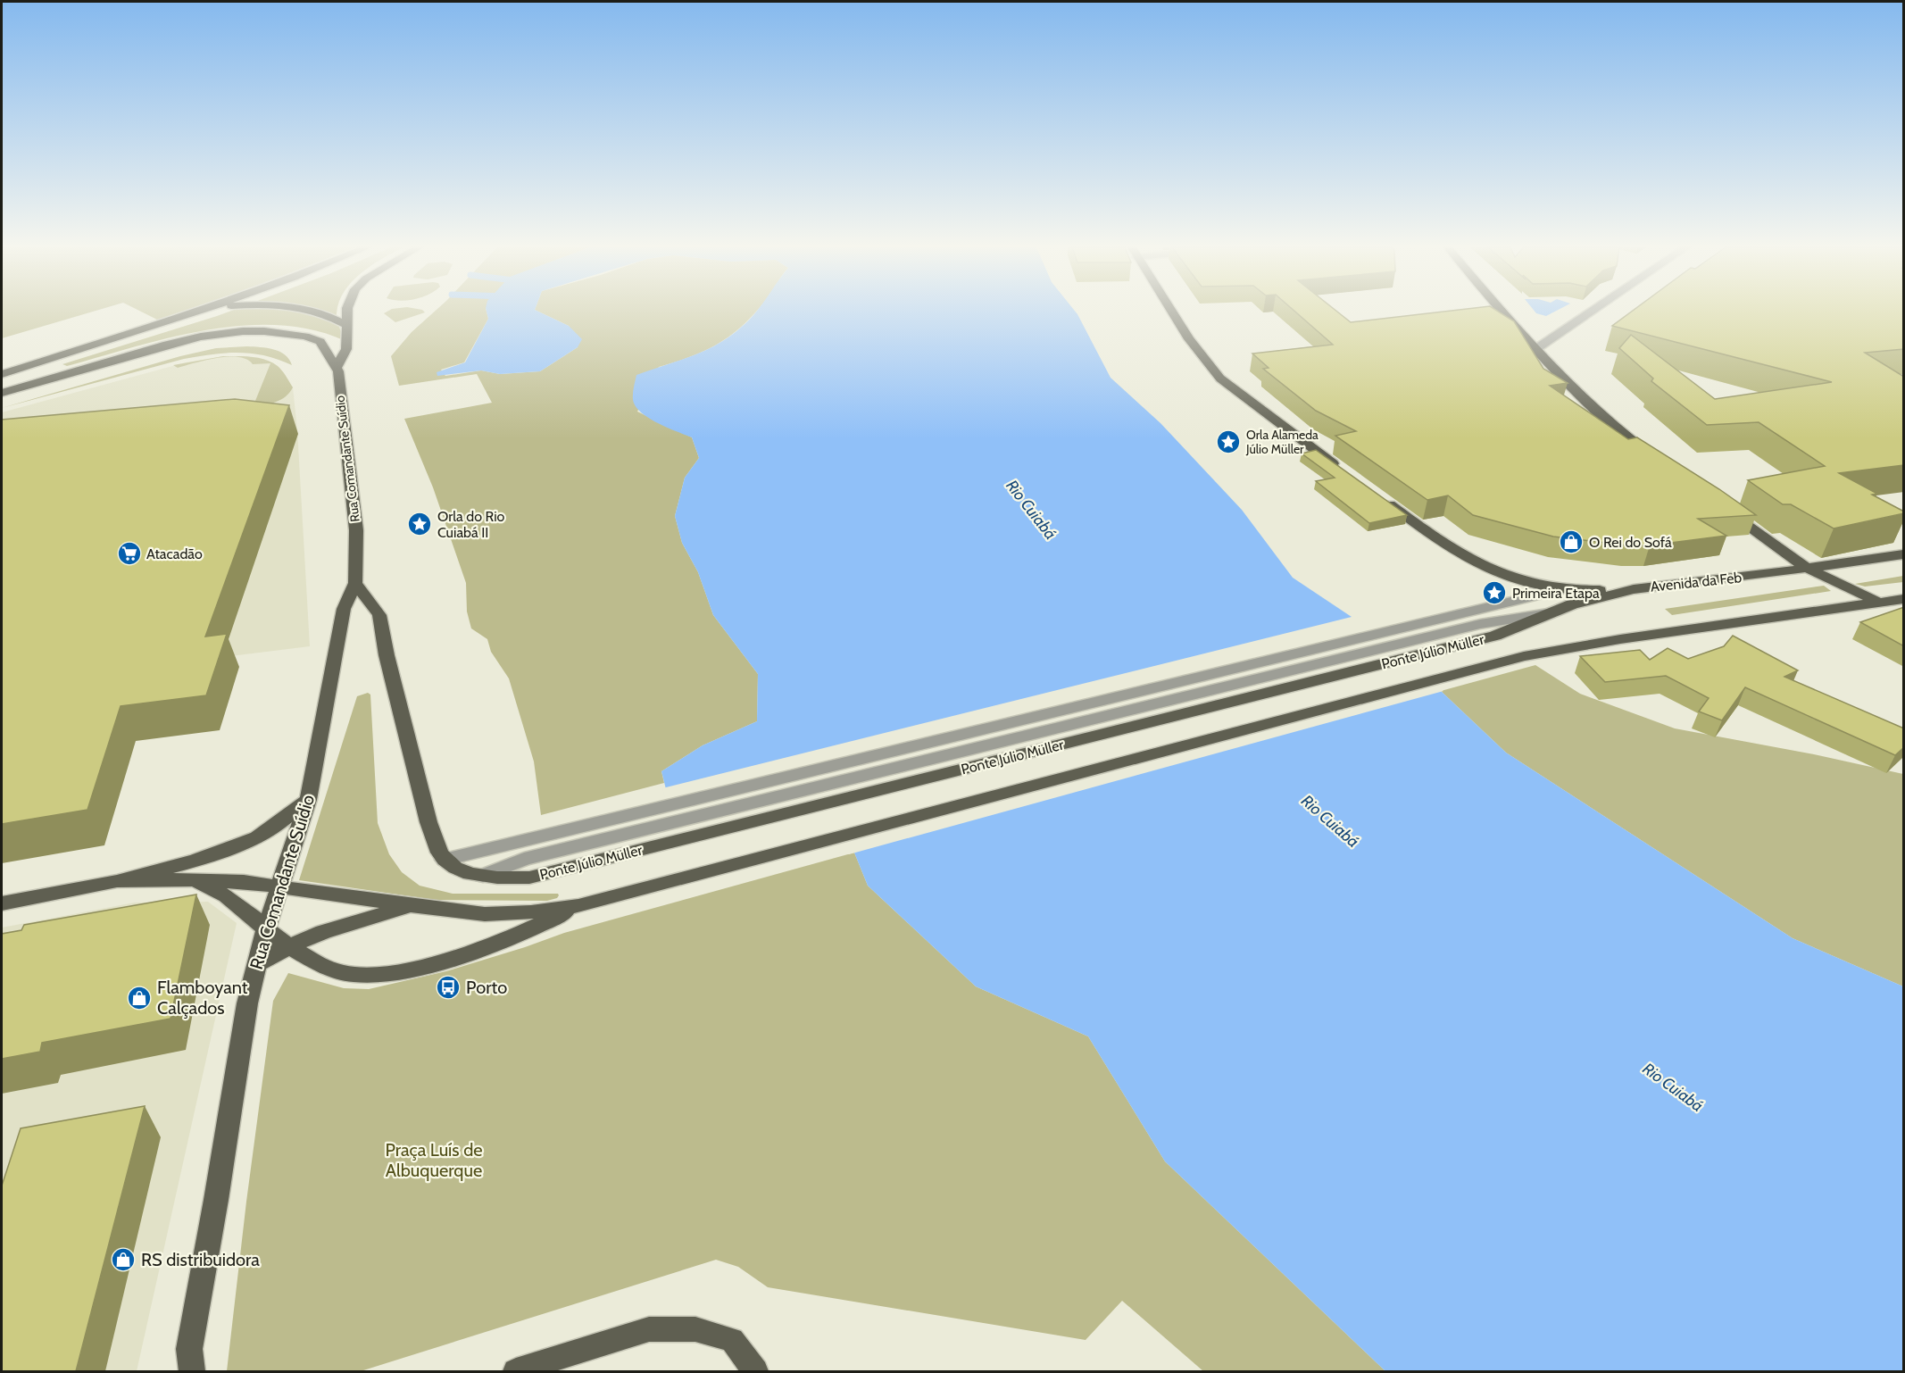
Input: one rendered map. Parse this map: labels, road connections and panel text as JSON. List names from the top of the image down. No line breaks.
{"streets":{"main road":["Rua Comandante Suídio","Avenida da Feb","Ponte Júlio Müller"]},"crossings":[["Avenida da Feb","Ponte Júlio Müller"]],"water":["Rio Cuiabá"],"parks":["Praça Luís de Albuquerque"],"places":{"place":["Orla Alameda Júlio Müller","Orla do Rio Cuiabá II","Primeira Etapa"],"shop":["O Rei do Sofá","Flamboyant Calçados","RS distribuidora"],"supermarket":["Atacadão"],"bus stop":["Porto"]}}
